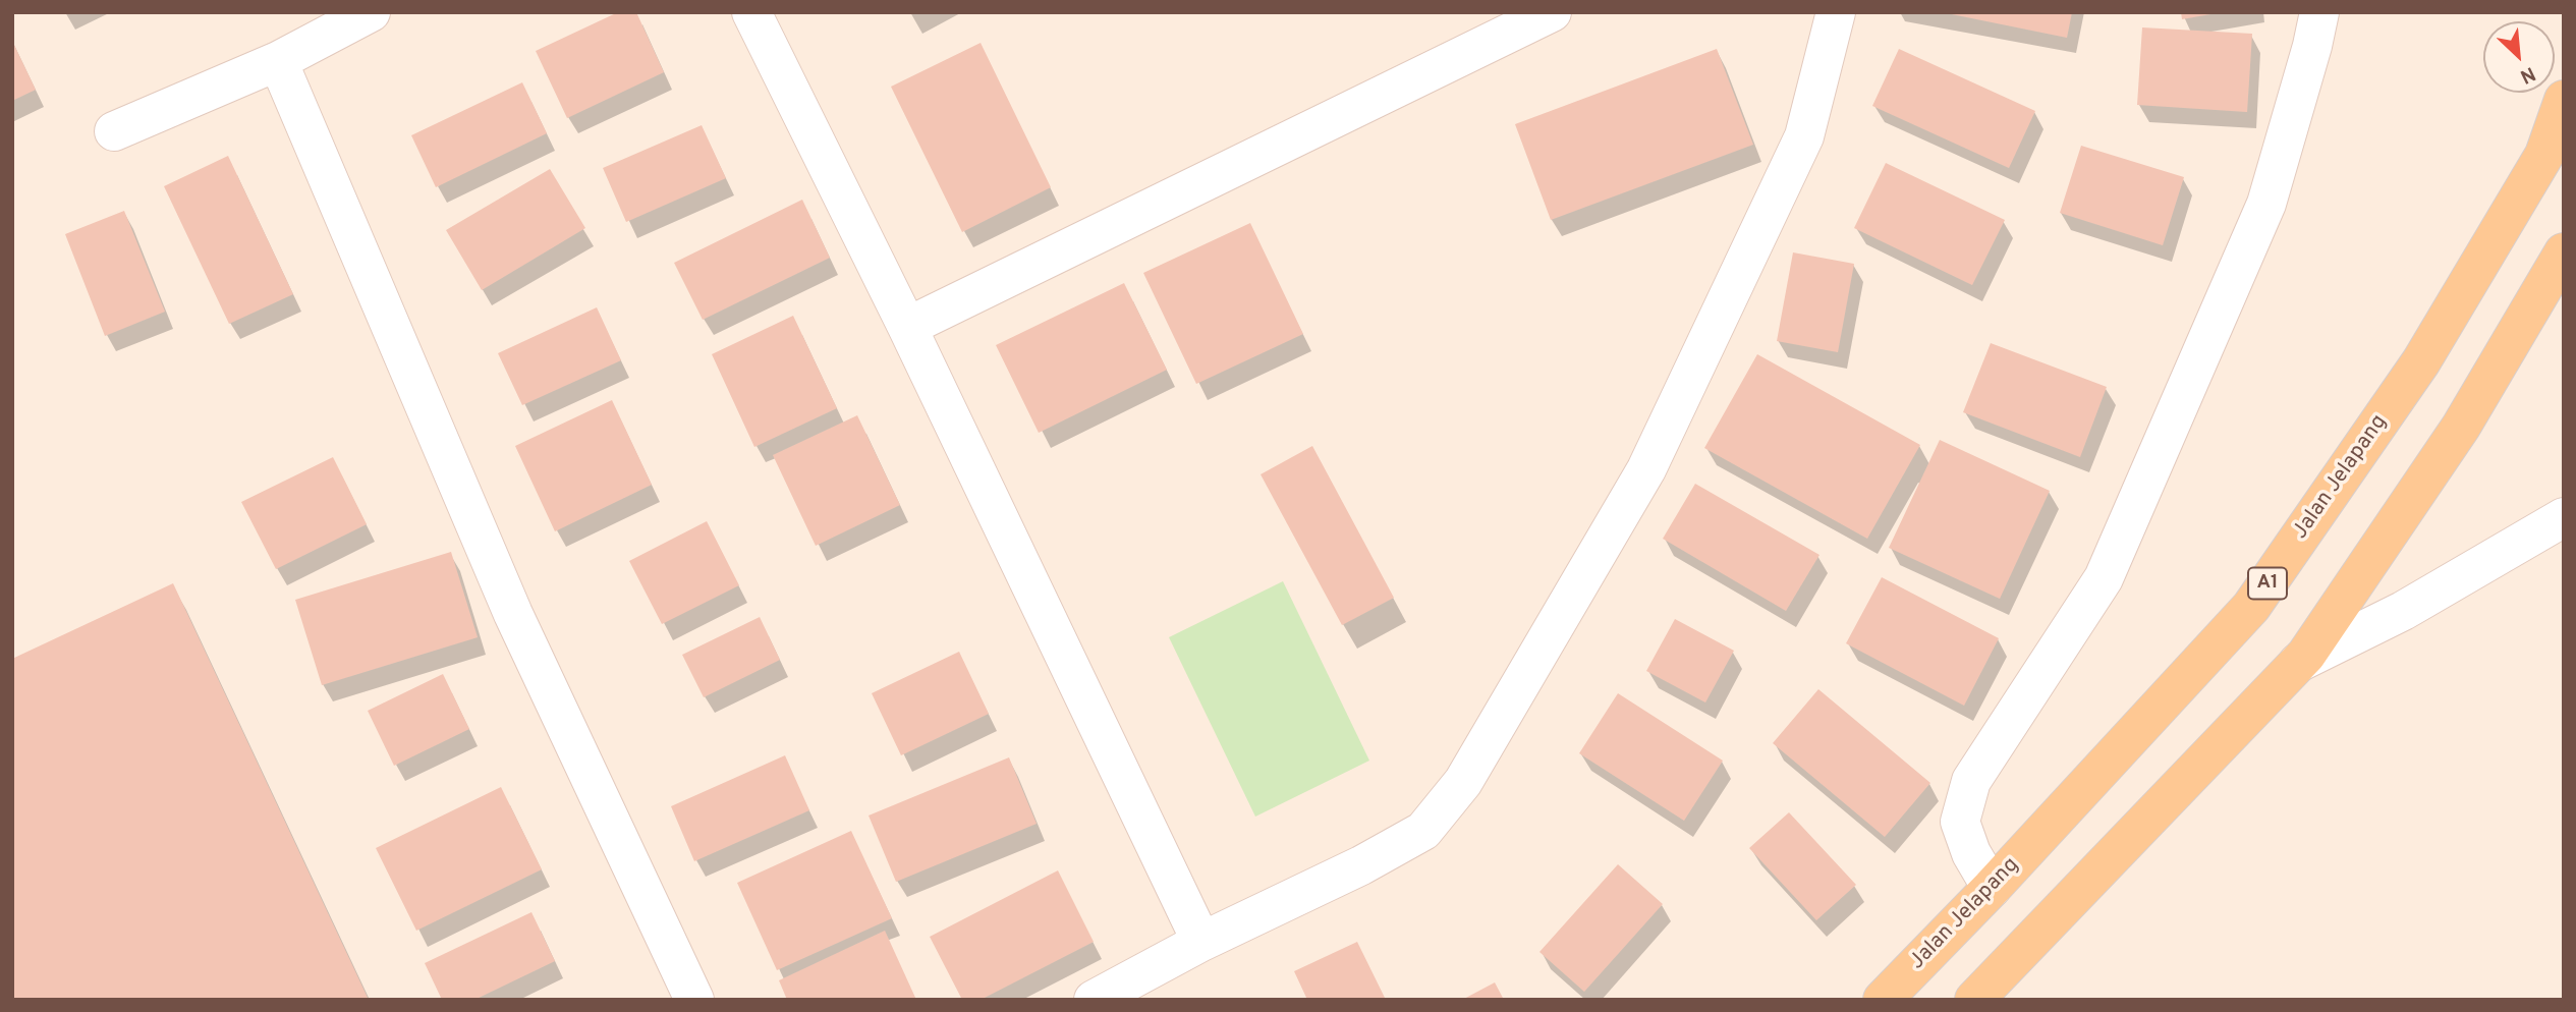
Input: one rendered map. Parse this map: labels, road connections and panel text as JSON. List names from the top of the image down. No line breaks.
{"streets":{"main road":["Jalan Jelapang","A1"]},"north":"bottom right"}
